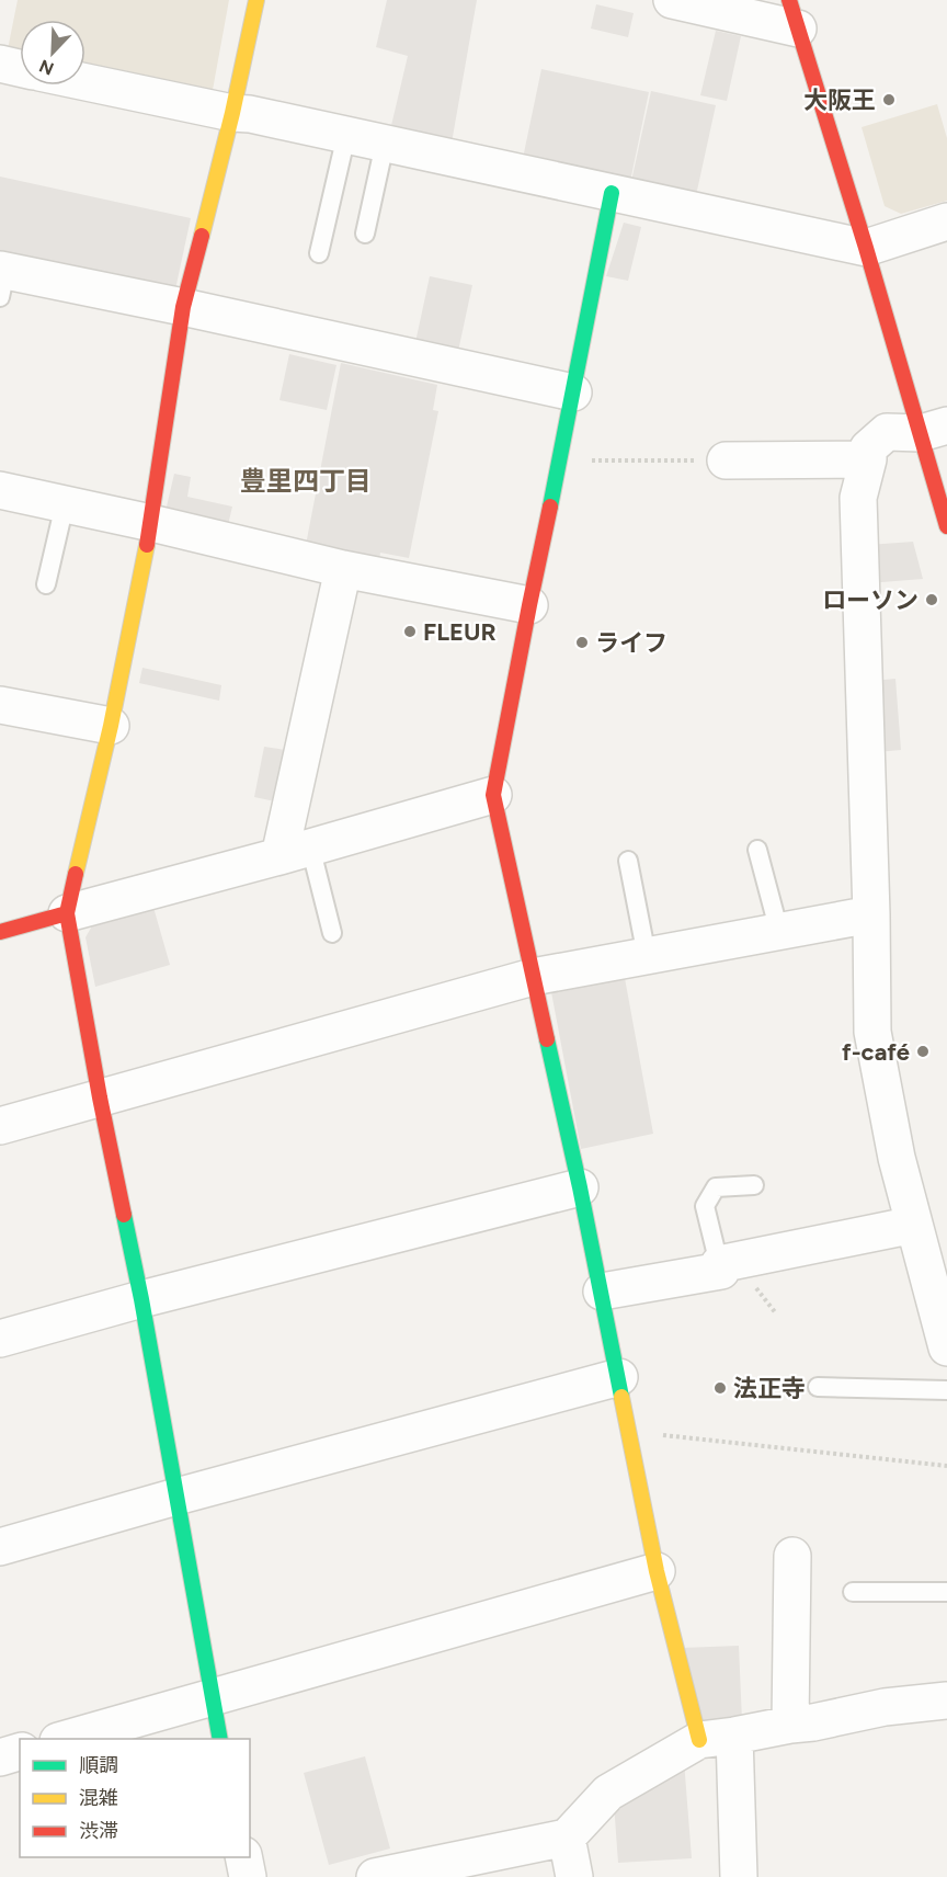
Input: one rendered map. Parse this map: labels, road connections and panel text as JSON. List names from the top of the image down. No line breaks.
{"districts":["豊里四丁目"],"places":["大阪王","ローソン","FLEUR","ライフ","f-café","法正寺"],"legend":["順調","混雑","渋滞"],"north":"bottom left"}
